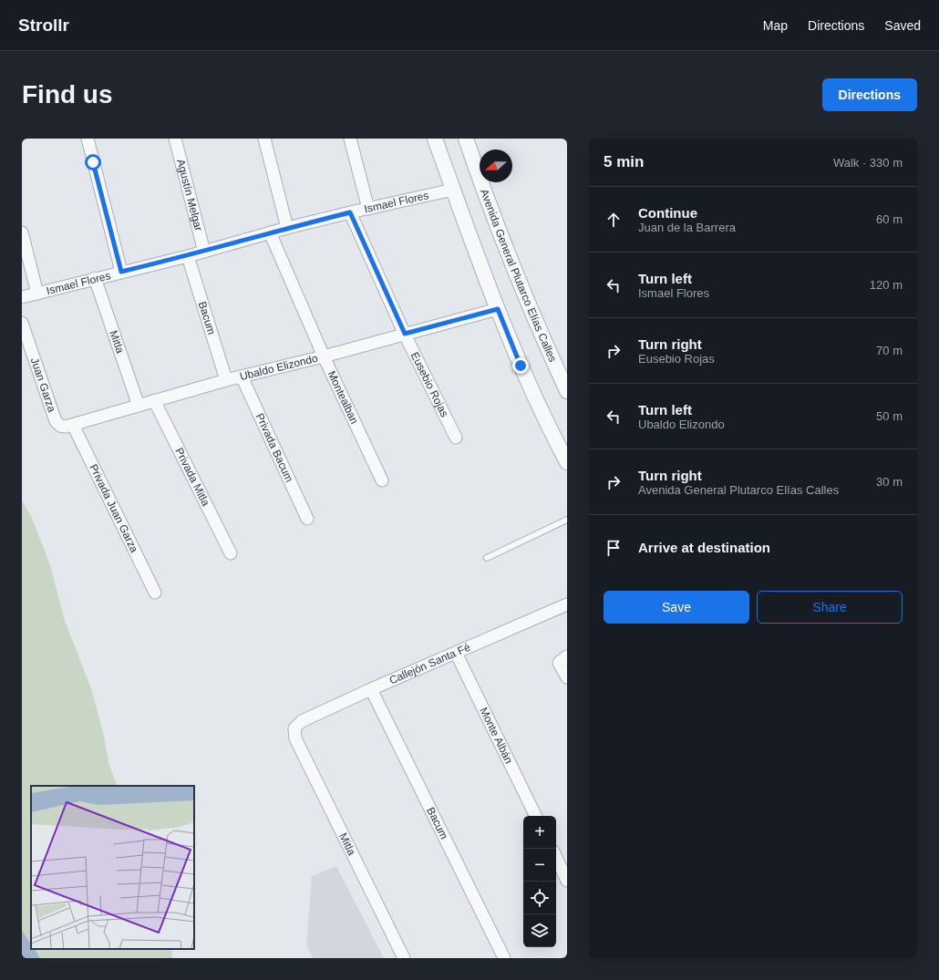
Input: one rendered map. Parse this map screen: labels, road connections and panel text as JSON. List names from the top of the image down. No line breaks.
{"streets":{"street":["Agustín Melgar","Ismael Flores","Avenida General Plutarco Elías Calles","Bacum","Mitla","Ubaldo Elizondo","Eusebio Rojas","Juan Garza","Montealban","Privada Bacum","Privada Mitla","Privada Juan Garza","Callejón Santa Fé","Monte Albán"]},"crossings":[["Agustín Melgar","Ismael Flores"],["Ismael Flores","Bacum"],["Ismael Flores","Mitla"],["Ismael Flores","Eusebio Rojas"],["Ismael Flores","Montealban"],["Bacum","Ubaldo Elizondo"],["Bacum","Callejón Santa Fé"],["Mitla","Ubaldo Elizondo"],["Mitla","Callejón Santa Fé"],["Ubaldo Elizondo","Eusebio Rojas"],["Ubaldo Elizondo","Juan Garza"],["Ubaldo Elizondo","Montealban"],["Ubaldo Elizondo","Privada Bacum"],["Ubaldo Elizondo","Privada Mitla"],["Ubaldo Elizondo","Privada Juan Garza"],["Callejón Santa Fé","Monte Albán"]],"north":"left","page":{"header":"Strollr","nav":["Map","Directions","Saved"],"buttons":["Directions",["Save","Share"]],"title":"Find us","heading":["5 min","Walk · 330 m"],"list":[["Continue","Juan de la Barrera","60 m"],["Turn left","Ismael Flores","120 m"],["Turn right","Eusebio Rojas","70 m"],["Turn left","Ubaldo Elizondo","50 m"],["Turn right","Avenida General Plutarco Elías Calles","30 m"],"Arrive at destination"],"map_buttons":["+","−"]}}
